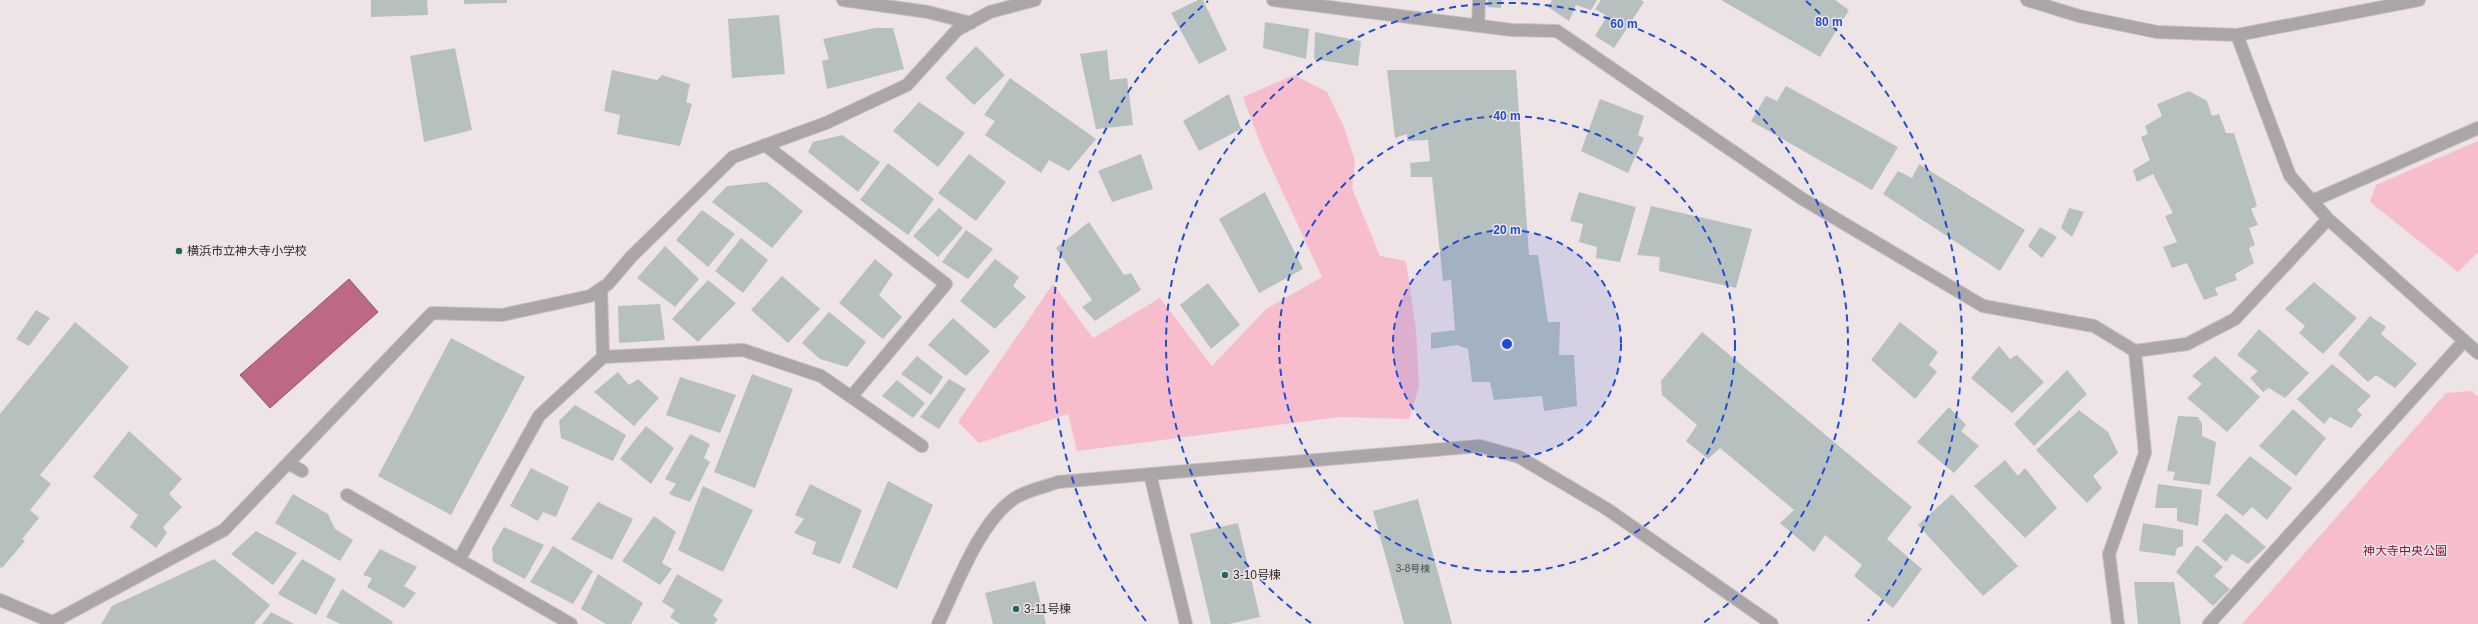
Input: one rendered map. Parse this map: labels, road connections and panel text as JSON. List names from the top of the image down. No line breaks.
{"parks":["神大寺中央公園"],"places":["横浜市立神大寺小学校","3-10号棟","3-11号棟"],"house_numbers":["3-8号棟"],"rings":["80 m","60 m","40 m","20 m"]}
